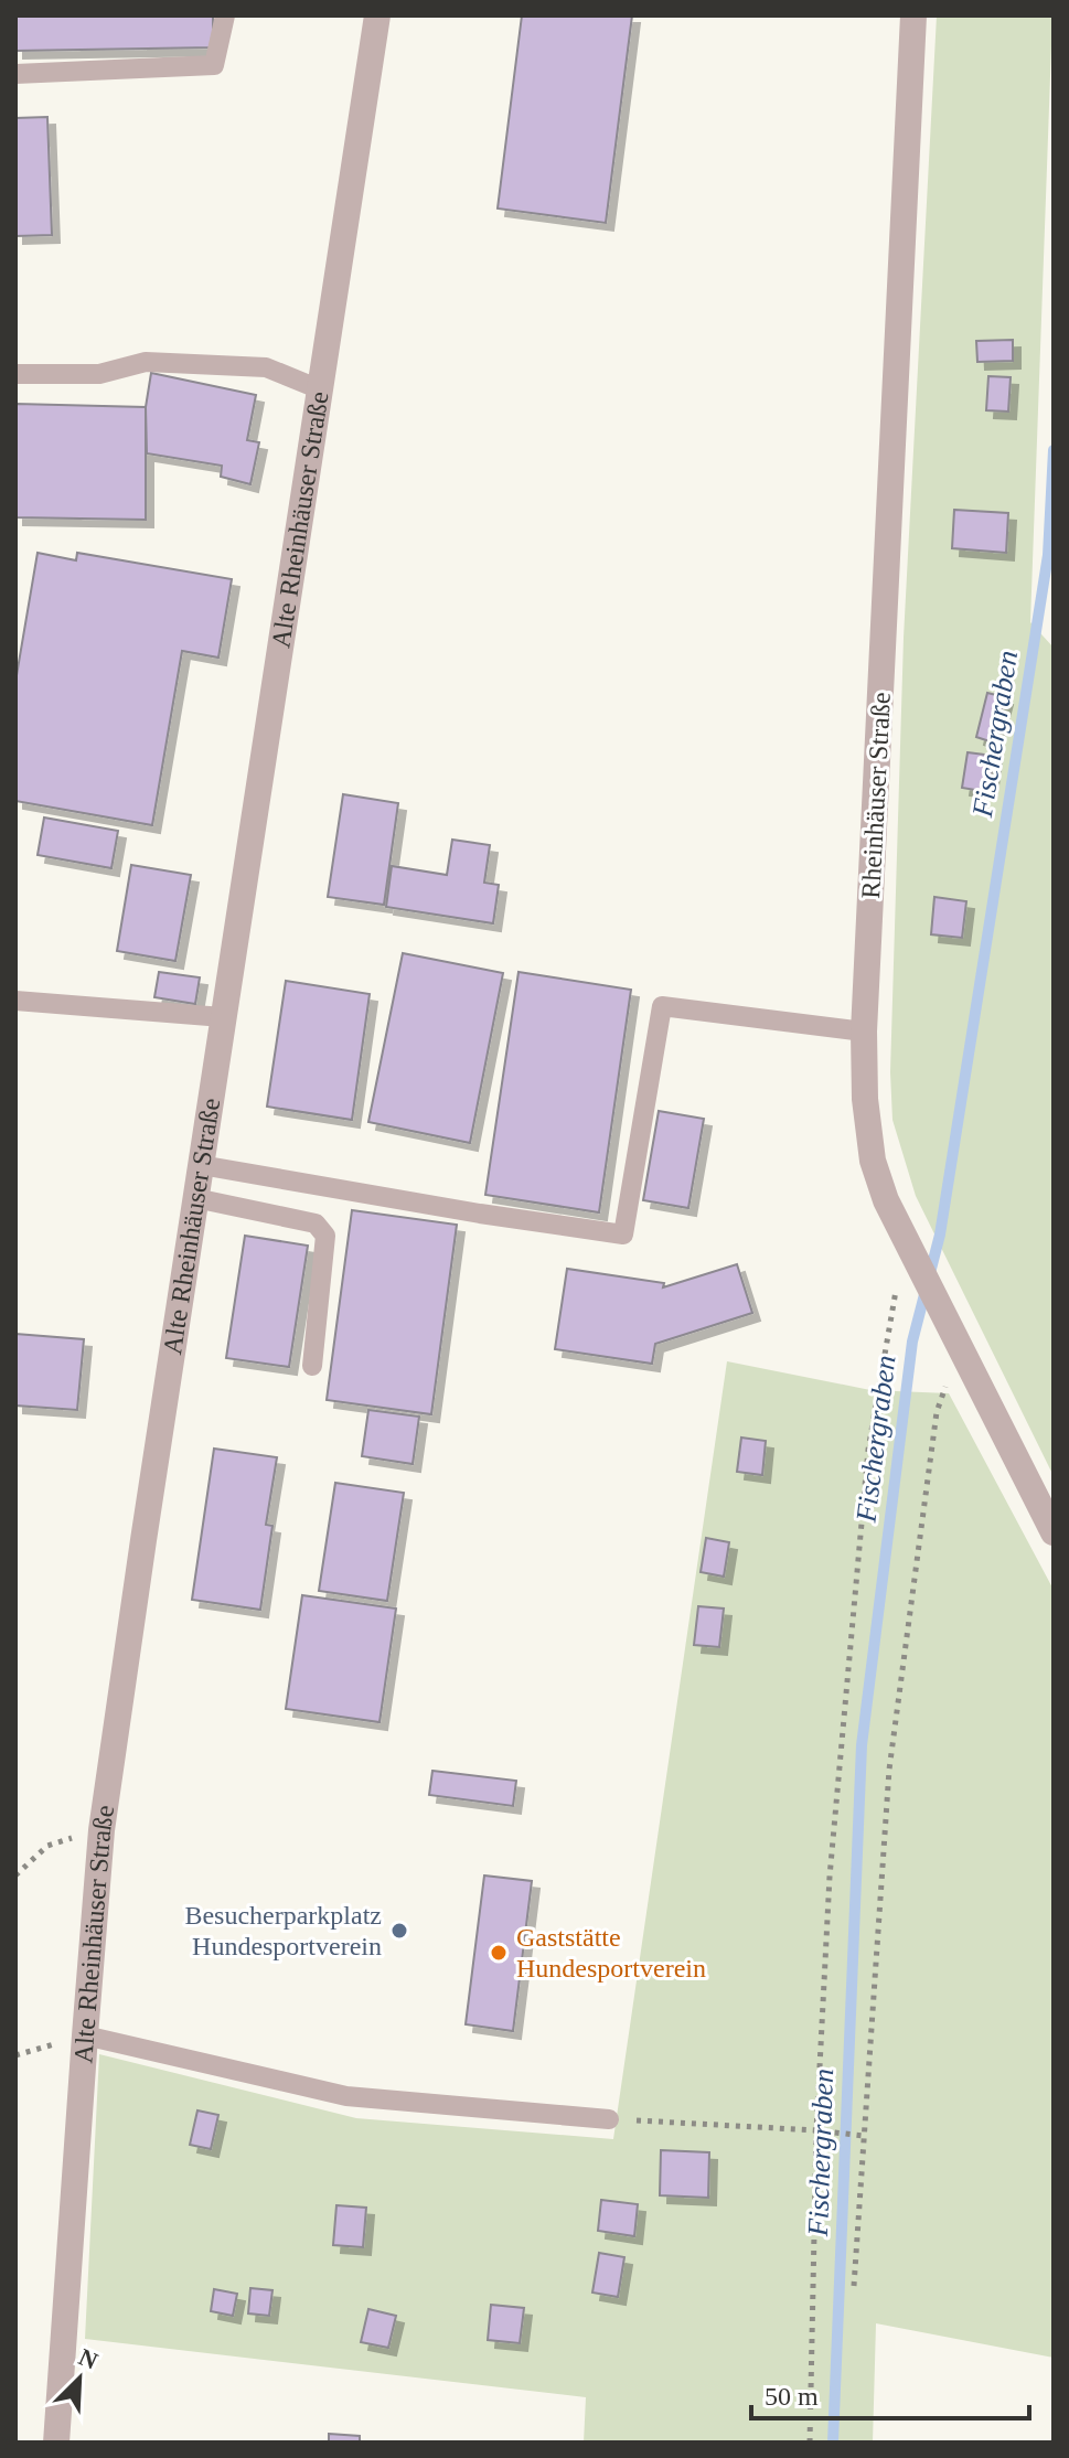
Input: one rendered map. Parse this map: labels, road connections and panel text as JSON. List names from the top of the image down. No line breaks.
{"streets":{"street":["Alte Rheinhäuser Straße","Rheinhäuser Straße"]},"water":["Fischergraben"],"places":["Besucherparkplatz Hundesportverein","Gaststätte Hundesportverein"],"scale_bar":"50 m","north":"top right"}
